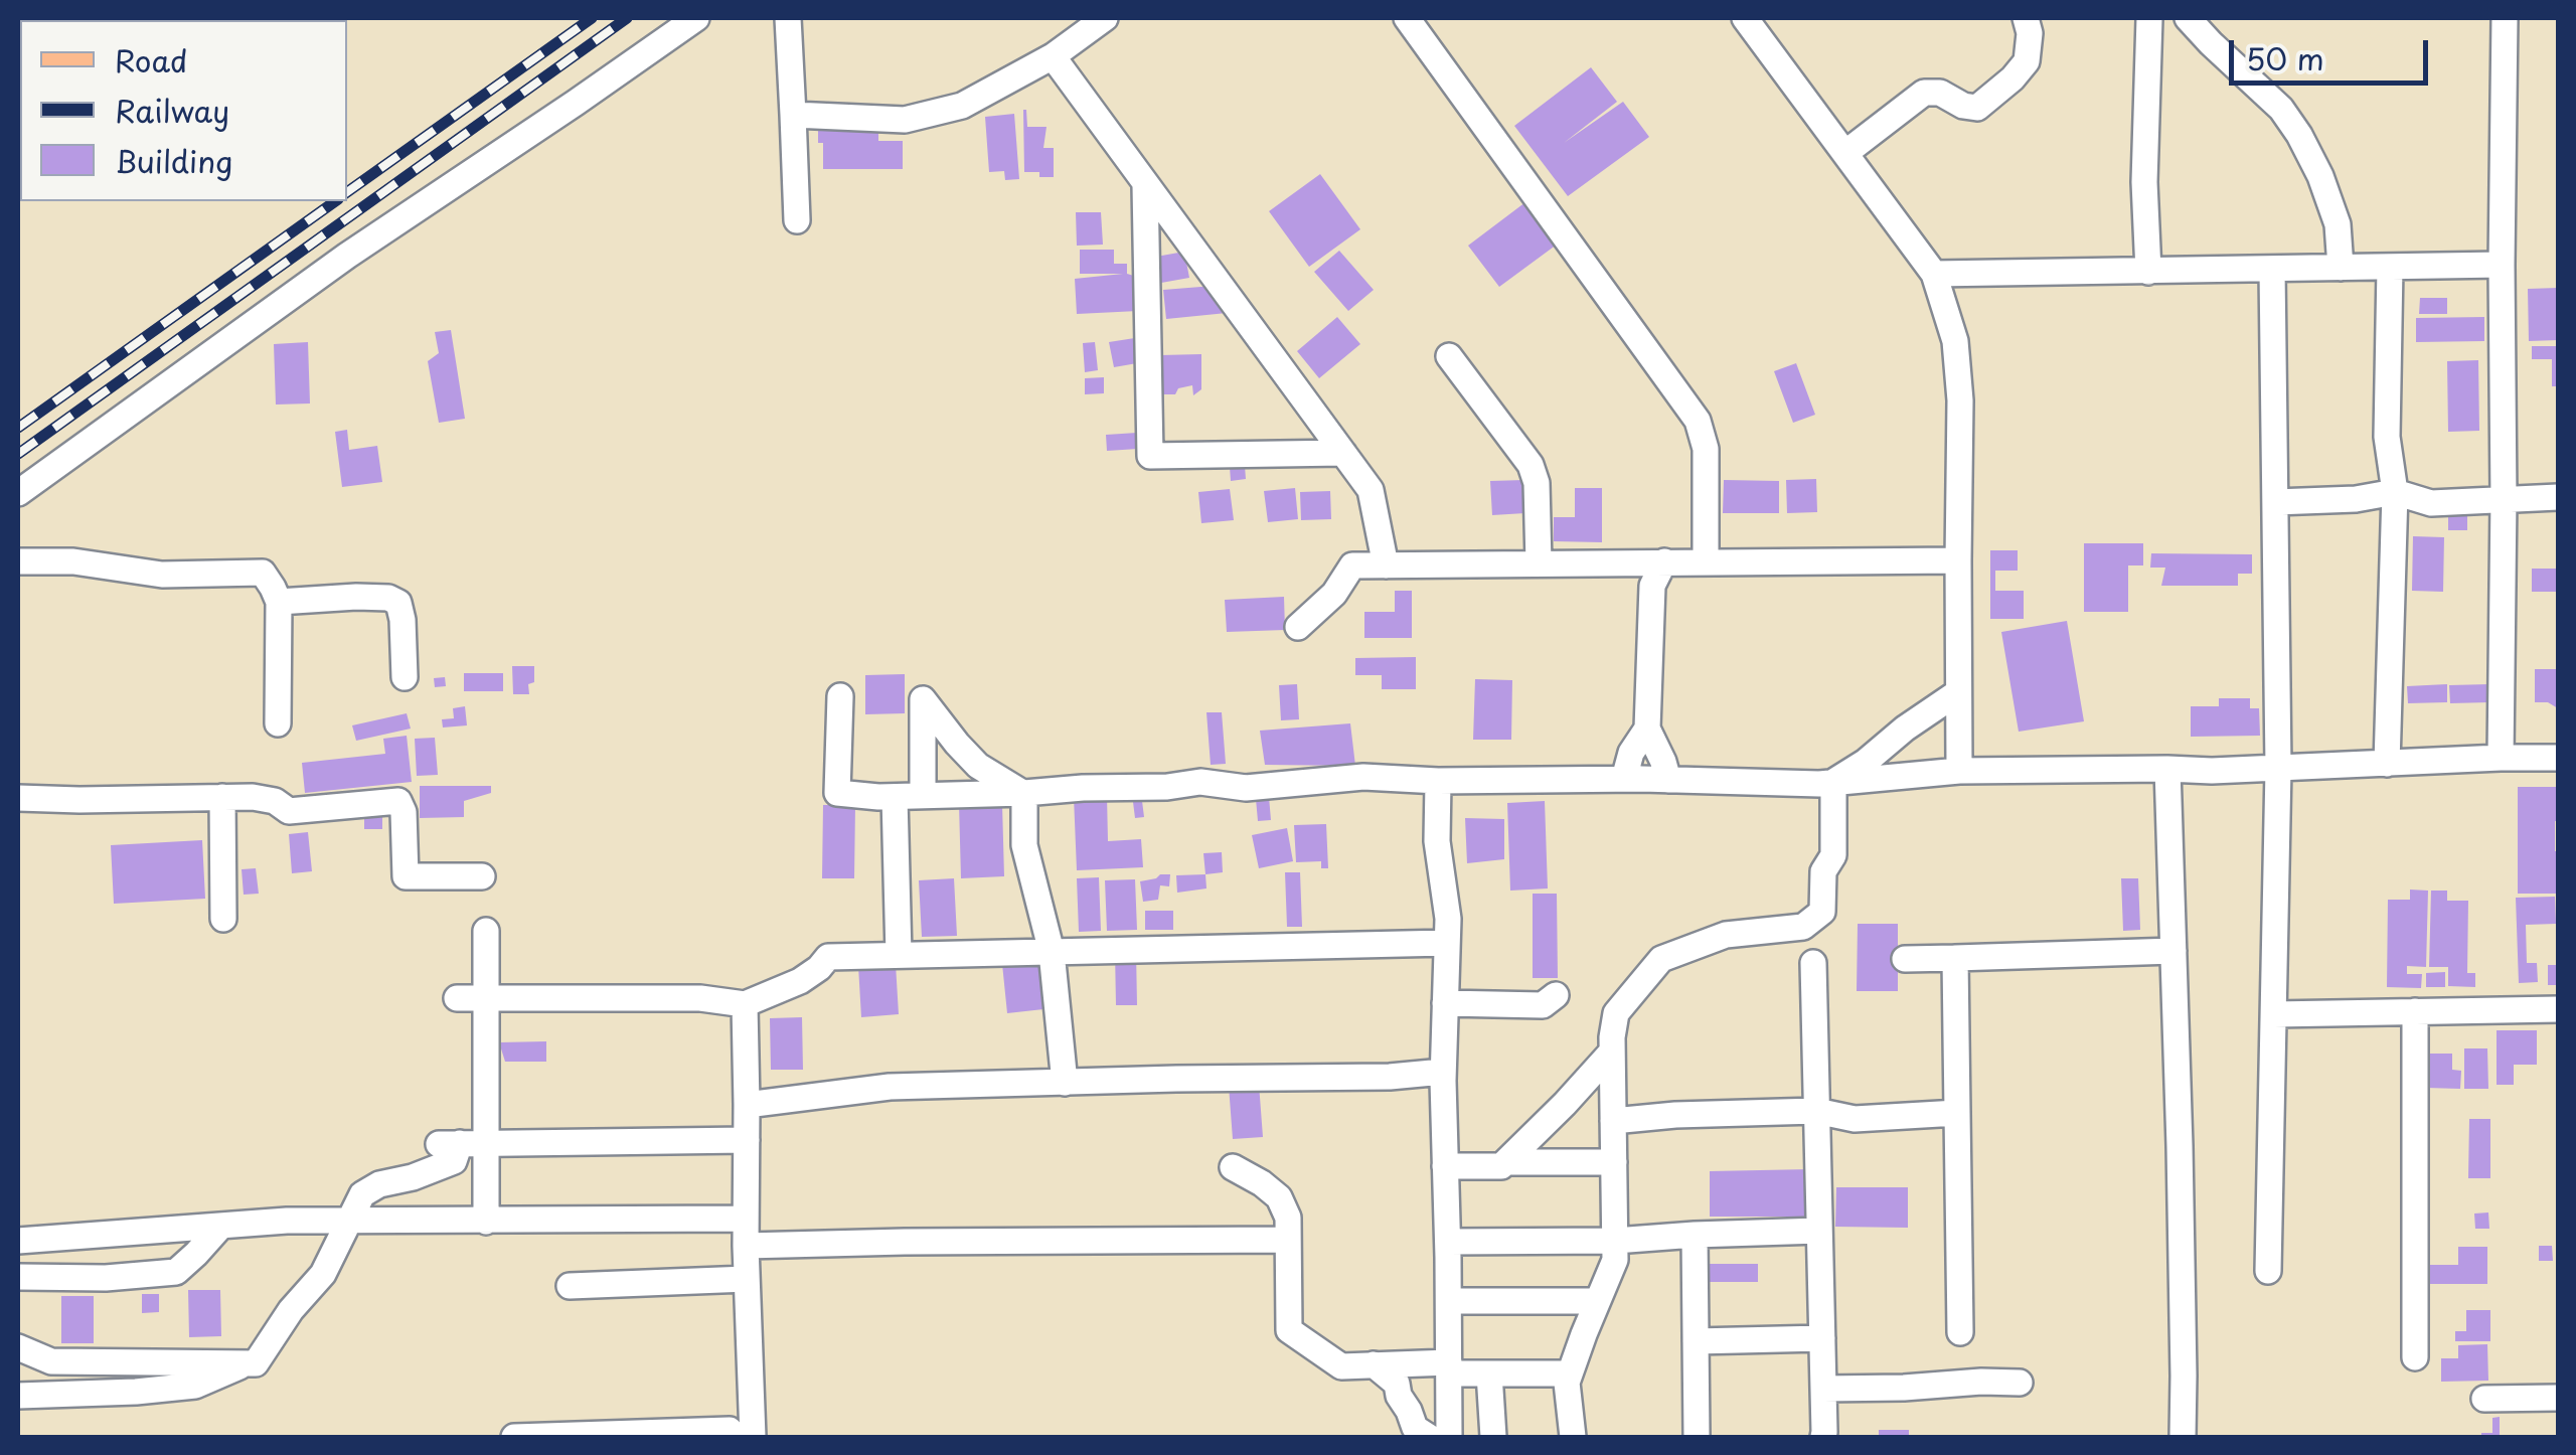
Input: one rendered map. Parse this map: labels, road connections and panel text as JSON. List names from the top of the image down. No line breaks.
{"legend":["Road","Railway","Building"],"scale_bar":"50 m"}
